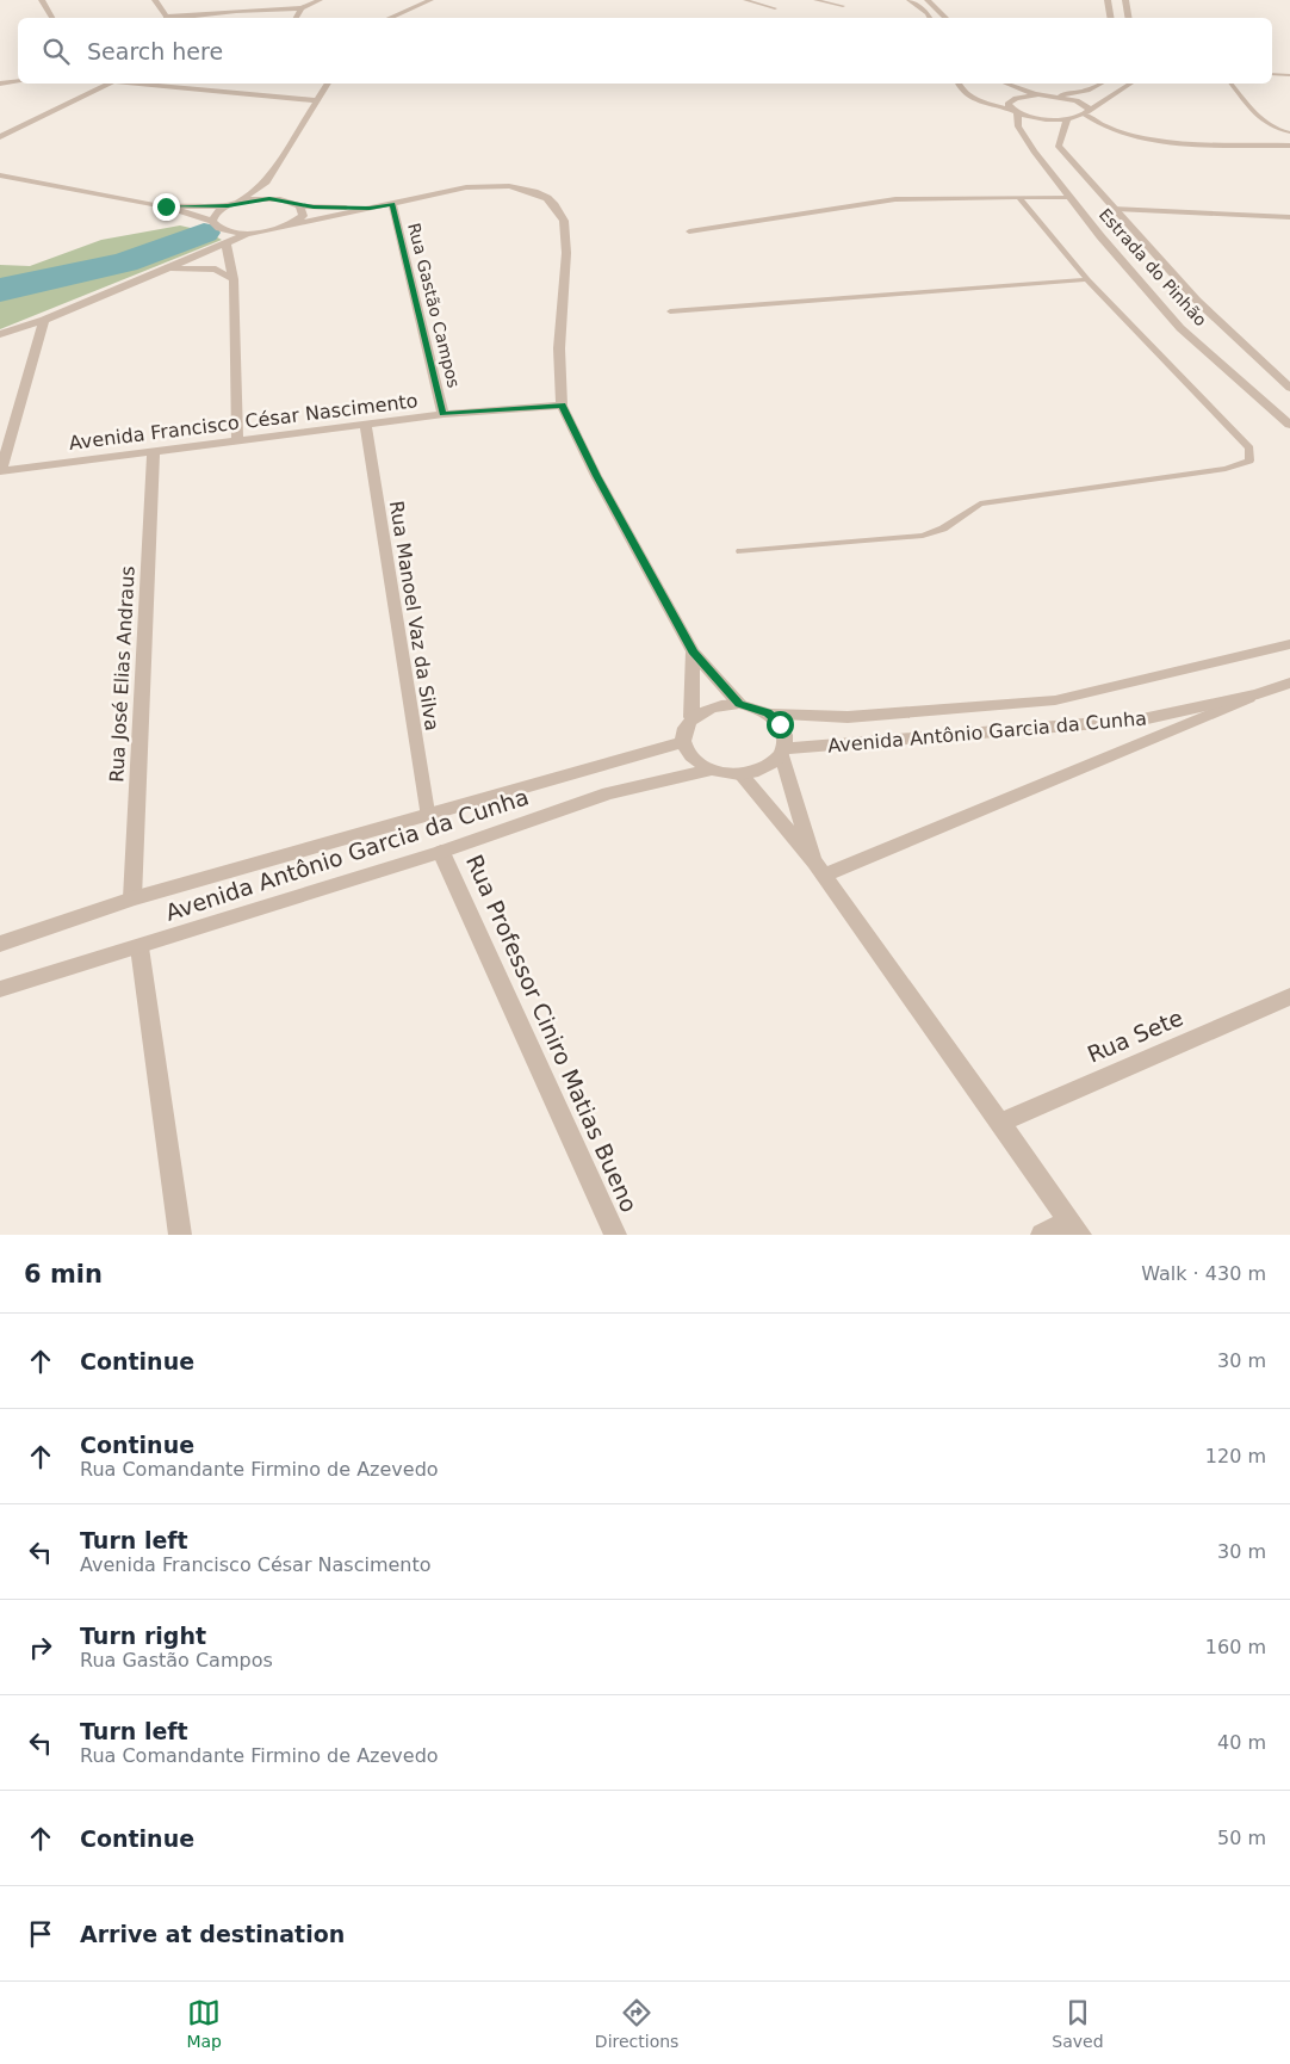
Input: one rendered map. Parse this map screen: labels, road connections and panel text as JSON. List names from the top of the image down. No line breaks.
{"streets":{"street":["Estrada do Pinhão","Rua Gastão Campos","Avenida Francisco César Nascimento","Rua Manoel Vaz da Silva","Rua José Elias Andraus","Avenida Antônio Garcia da Cunha","Rua Professor Ciniro Matias Bueno","Rua Sete"]},"crossings":[["Rua Gastão Campos","Avenida Francisco César Nascimento"],["Avenida Francisco César Nascimento","Rua Manoel Vaz da Silva"],["Avenida Francisco César Nascimento","Rua José Elias Andraus"],["Rua Manoel Vaz da Silva","Avenida Antônio Garcia da Cunha"],["Rua José Elias Andraus","Avenida Antônio Garcia da Cunha"],["Avenida Antônio Garcia da Cunha","Rua Professor Ciniro Matias Bueno"]],"page":{"search":"Search here","heading":["6 min","Walk · 430 m"],"list":[["Continue","30 m"],["Continue","Rua Comandante Firmino de Azevedo","120 m"],["Turn left","Avenida Francisco César Nascimento","30 m"],["Turn right","Rua Gastão Campos","160 m"],["Turn left","Rua Comandante Firmino de Azevedo","40 m"],["Continue","50 m"],"Arrive at destination"],"nav":["Map","Directions","Saved"]}}
